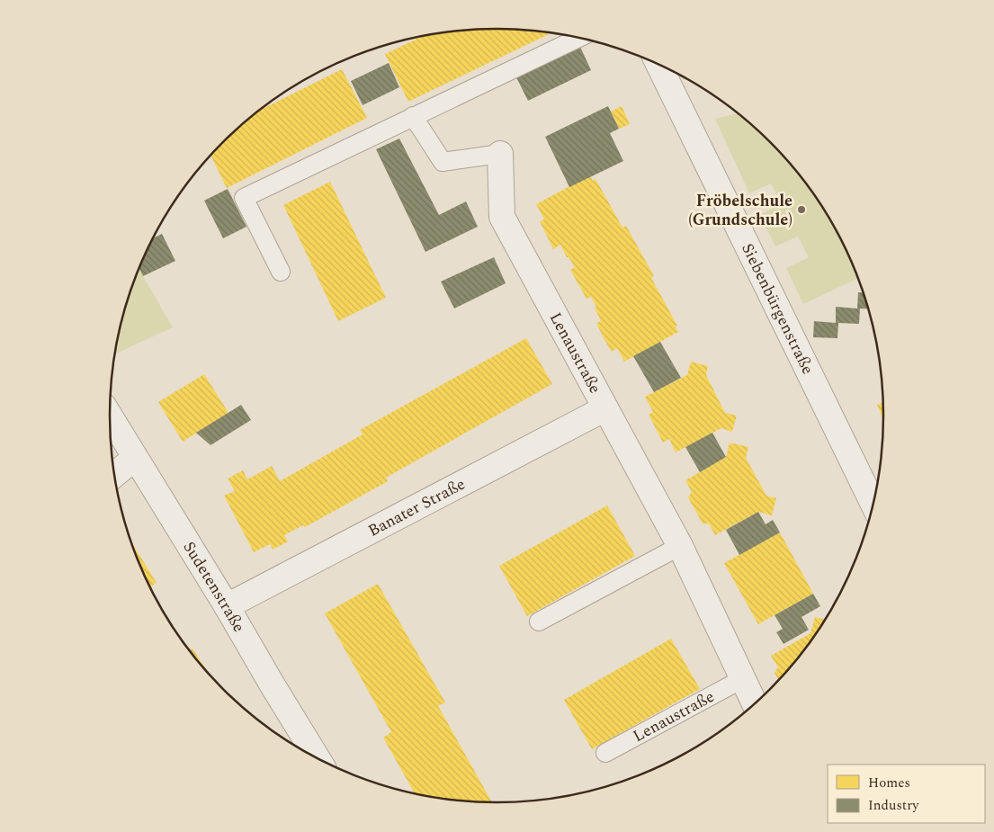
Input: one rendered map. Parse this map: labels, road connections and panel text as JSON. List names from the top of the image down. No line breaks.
{"streets":{"street":["Siebenbürgenstraße","Lenaustraße","Banater Straße","Sudetenstraße"]},"crossings":[["Lenaustraße","Banater Straße"],["Banater Straße","Sudetenstraße"]],"places":["Fröbelschule (Grundschule)"],"legend":["Homes","Industry"]}
